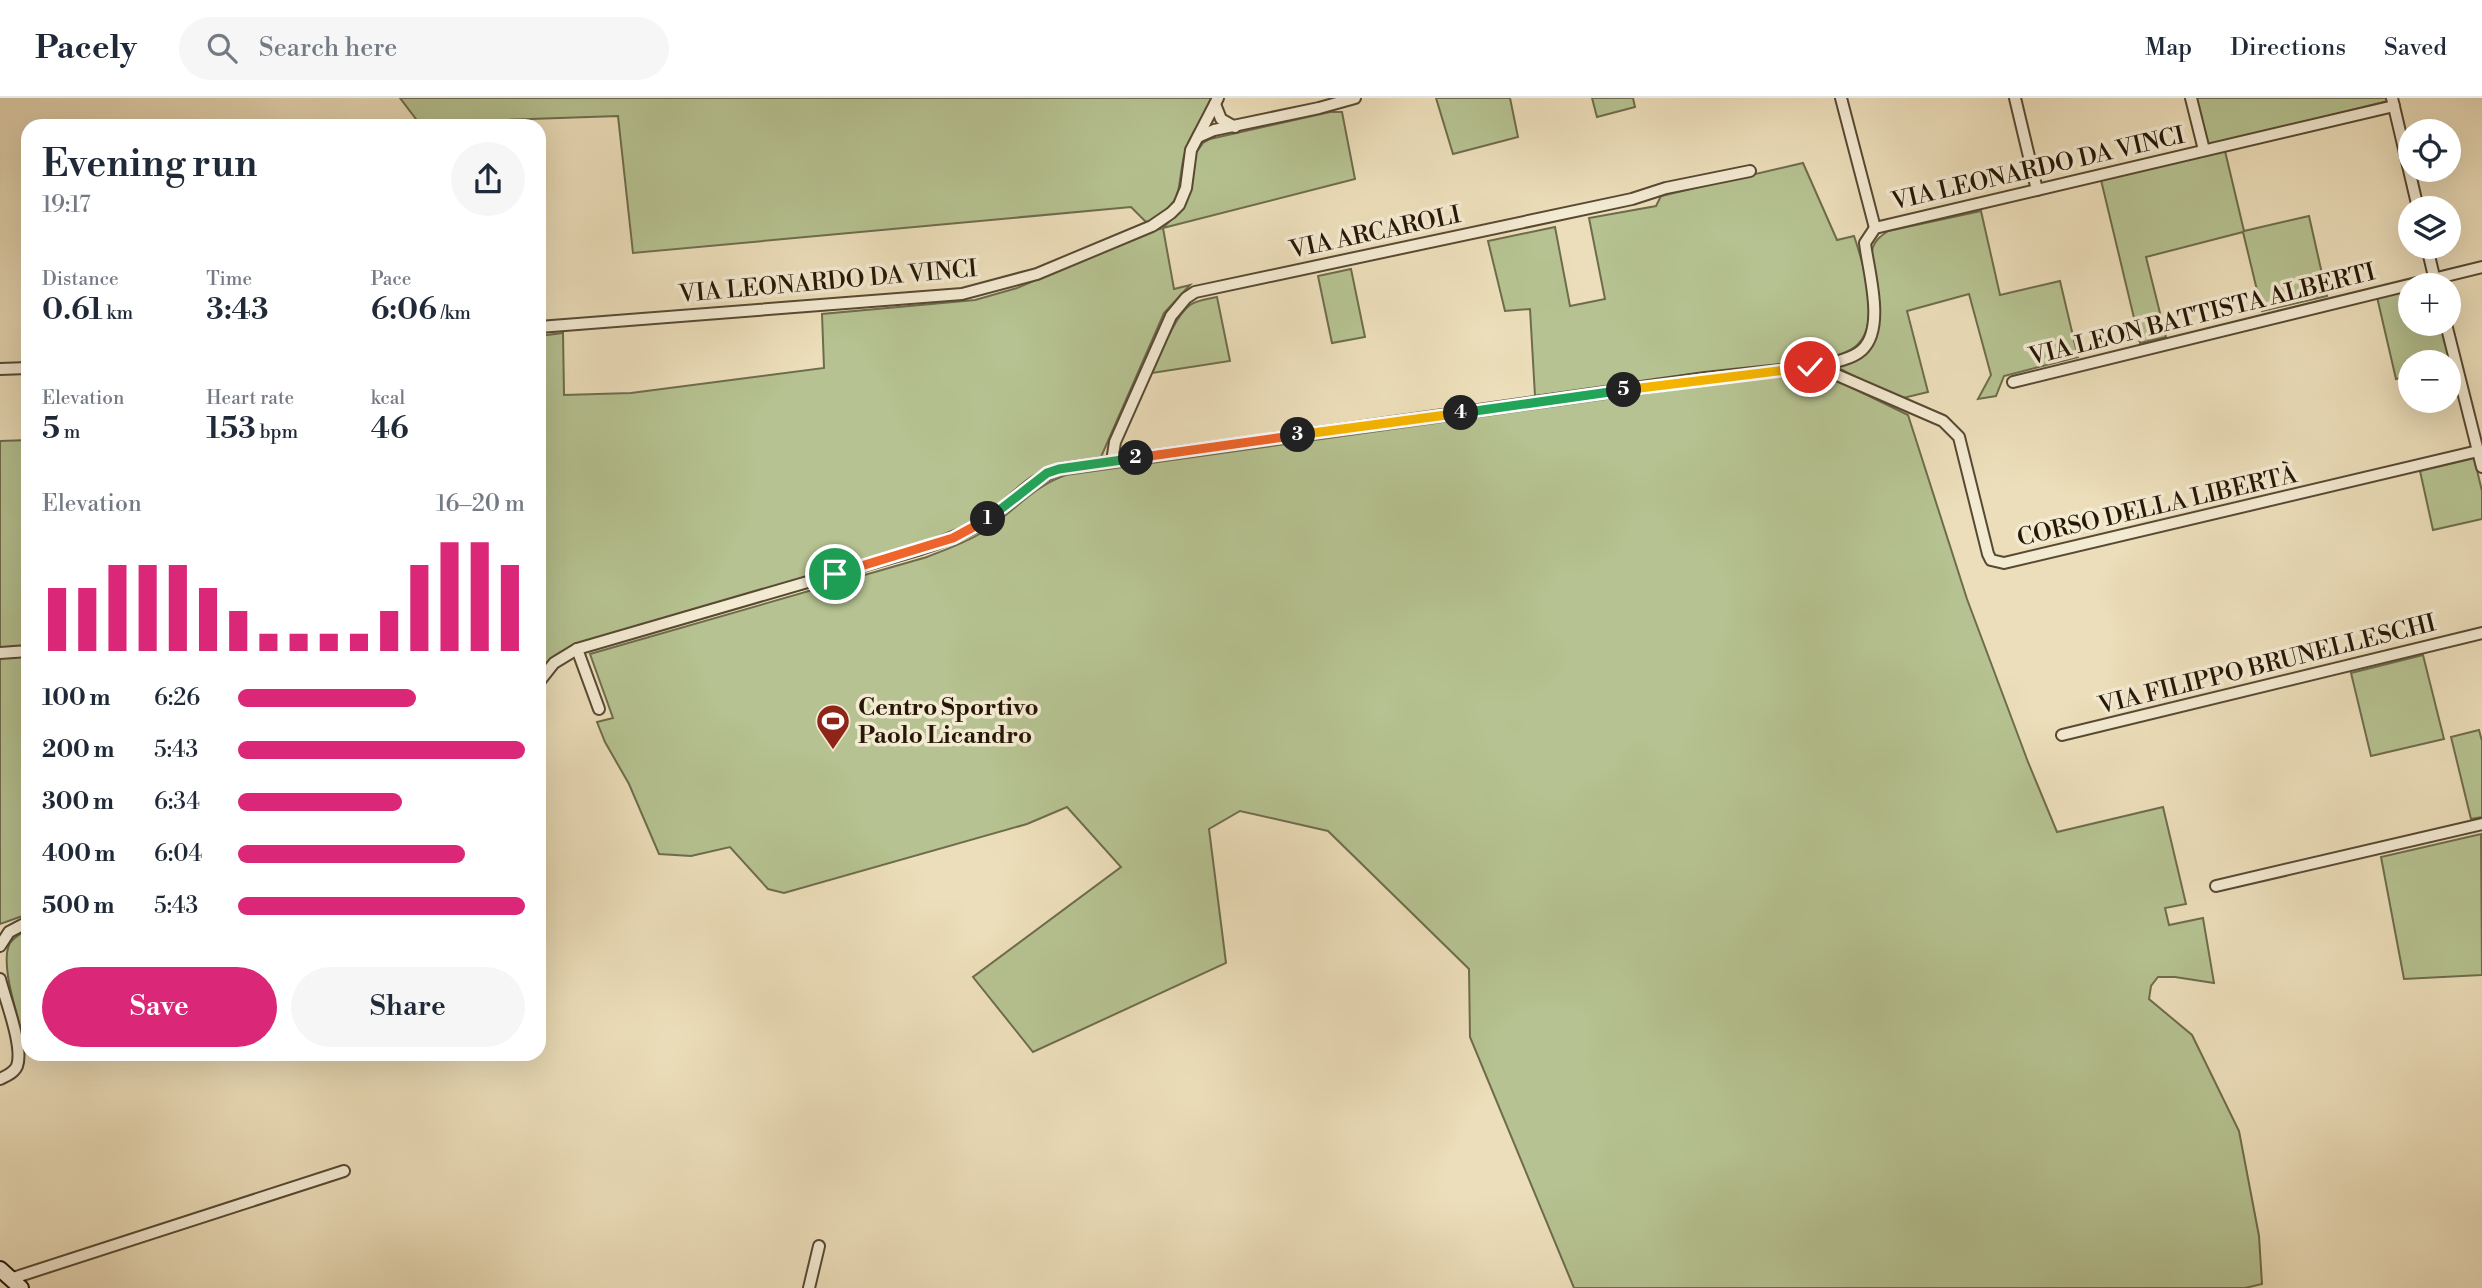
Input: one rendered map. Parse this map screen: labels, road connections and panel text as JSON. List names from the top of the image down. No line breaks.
{"streets":{"street":["VIA LEONARDO DA VINCI","VIA ARCAROLI","VIA LEON BATTISTA ALBERTI","CORSO DELLA LIBERTÀ","VIA FILIPPO BRUNELLESCHI"]},"crossings":[["VIA LEONARDO DA VINCI","CORSO DELLA LIBERTÀ"]],"places":{"sports":["Centro Sportivo Paolo Licandro"]},"page":{"header":"Pacely","search":"Search here","nav":["Map","Directions","Saved"],"map_buttons":["+","−"],"heading":["Evening run","19:17"],"stats":[["Distance","0.61 km"],["Time","3:43"],["Pace","6:06 /km"],["Elevation","5 m"],["Heart rate","153 bpm"],["kcal","46"]],"pins":["5","4","3","2","1"],"chart":["Elevation","16–20 m"],"list":[{"name":"100 m","note":"6:26"},{"name":"200 m","note":"5:43"},{"name":"300 m","note":"6:34"},{"name":"400 m","note":"6:04"},{"name":"500 m","note":"5:43"}],"buttons":["Save","Share"]}}
